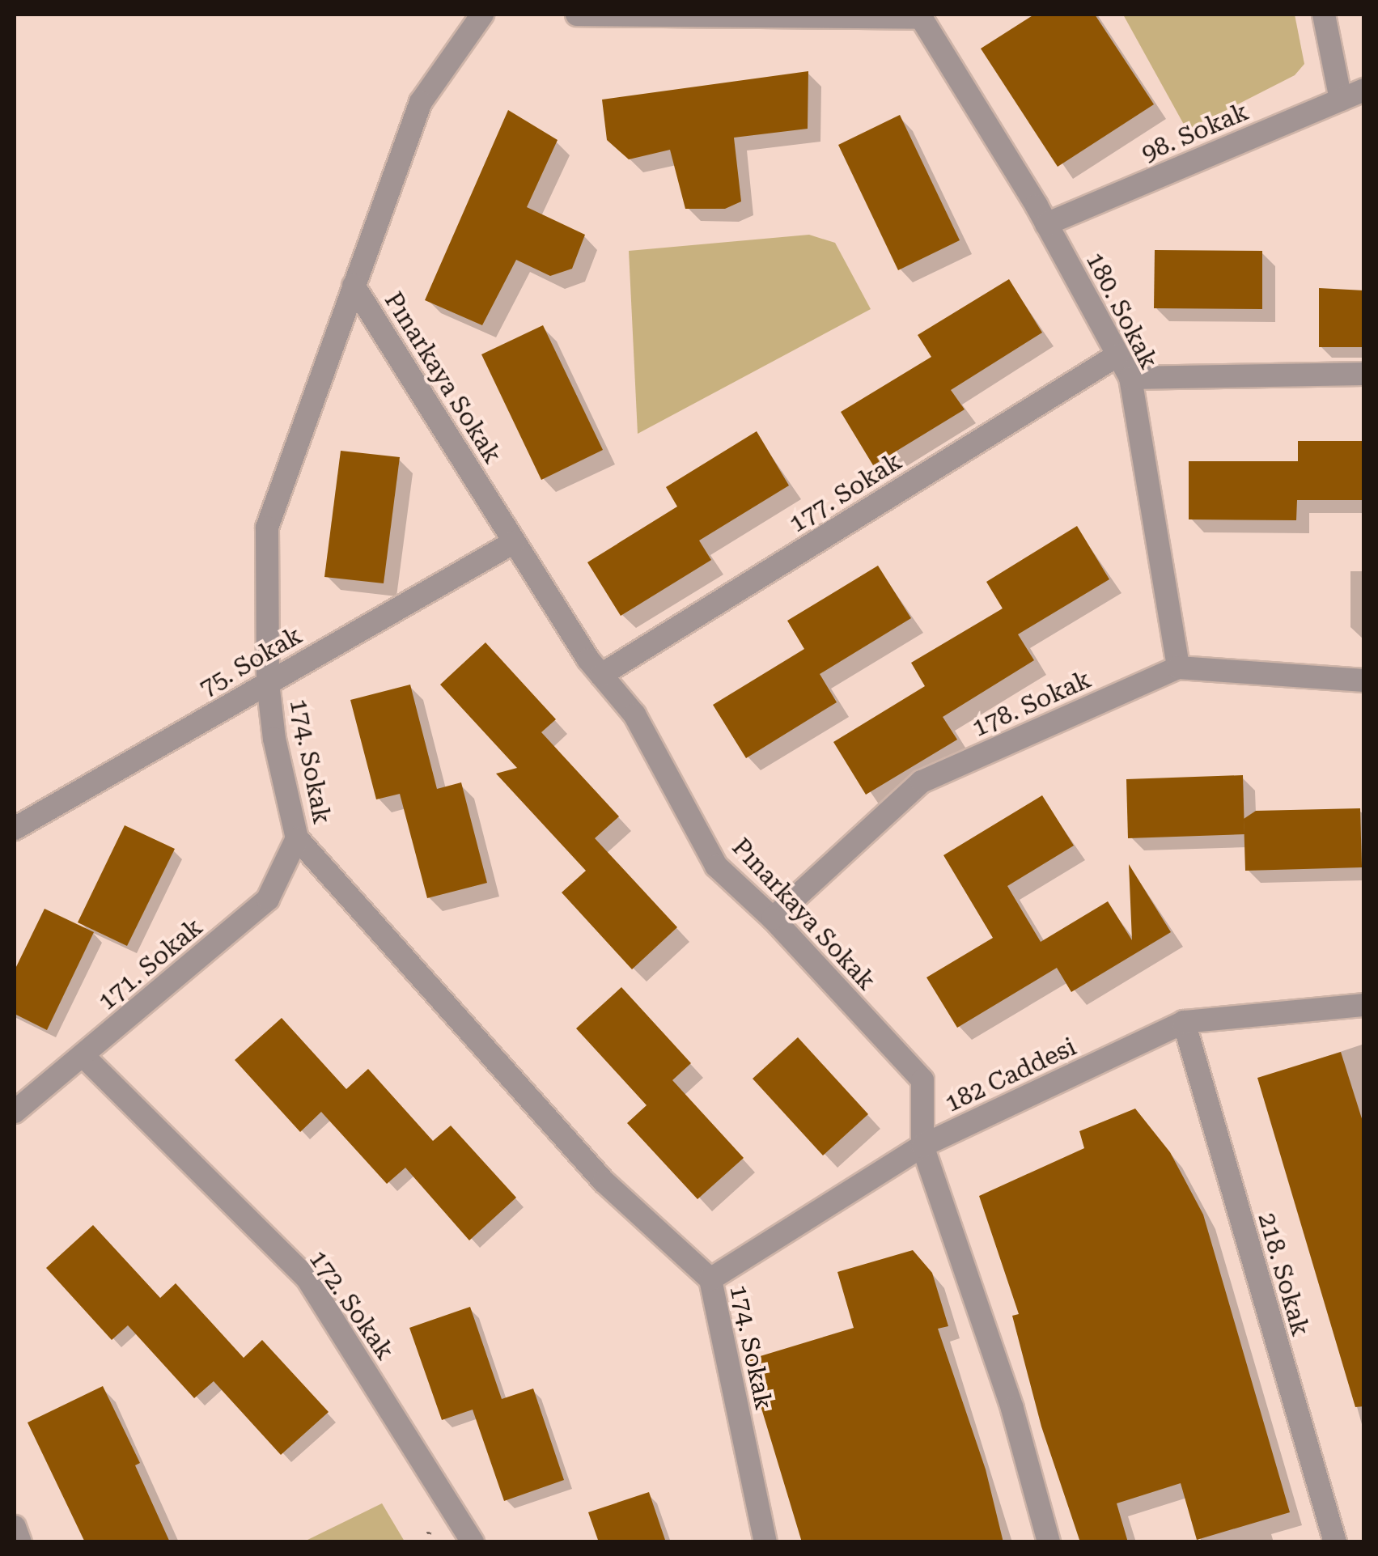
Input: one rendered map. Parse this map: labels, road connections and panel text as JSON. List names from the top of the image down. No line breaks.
{"streets":{"street":["98. Sokak","180. Sokak","Pınarkaya Sokak","177. Sokak","75. Sokak","178. Sokak","174. Sokak","171. Sokak","182 Caddesi","218. Sokak","172. Sokak"]},"crossings":[["98. Sokak","180. Sokak"],["180. Sokak","177. Sokak"],["180. Sokak","178. Sokak"],["Pınarkaya Sokak","177. Sokak"],["Pınarkaya Sokak","75. Sokak"],["Pınarkaya Sokak","178. Sokak"],["Pınarkaya Sokak","174. Sokak"],["Pınarkaya Sokak","182 Caddesi"],["75. Sokak","174. Sokak"],["174. Sokak","171. Sokak"],["174. Sokak","182 Caddesi"],["171. Sokak","172. Sokak"],["182 Caddesi","218. Sokak"]]}
